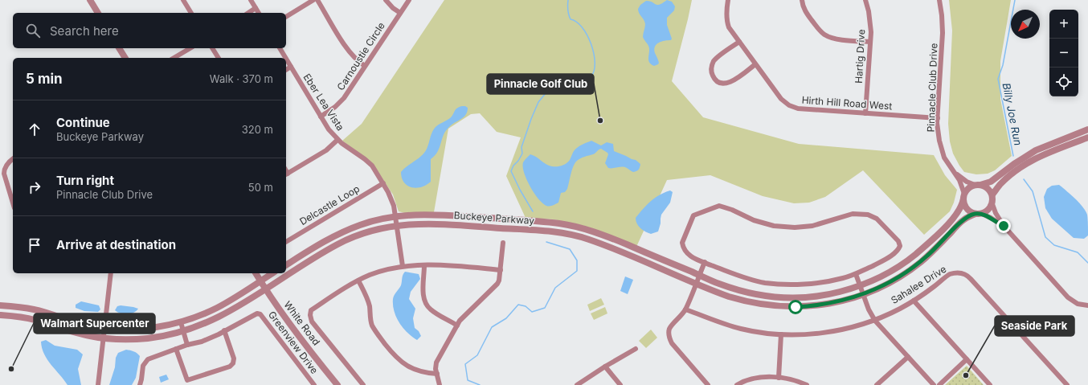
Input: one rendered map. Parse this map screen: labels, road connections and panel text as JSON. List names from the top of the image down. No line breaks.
{"streets":{"street":["Carnoustie Circle","Hartig Drive","Pinnacle Club Drive","Eber Lea Vista","Hirth Hill Road West","Delcastle Loop","Buckeye Parkway","Sahalee Drive","White Road","Greenview Drive"]},"crossings":[["Carnoustie Circle","Eber Lea Vista"],["Hartig Drive","Hirth Hill Road West"],["Pinnacle Club Drive","Hirth Hill Road West"],["Pinnacle Club Drive","Buckeye Parkway"],["Eber Lea Vista","Delcastle Loop"],["Eber Lea Vista","Buckeye Parkway"],["Buckeye Parkway","White Road"]],"water":["Billy Joe Run"],"places":["Pinnacle Golf Club","Walmart Supercenter","Seaside Park"],"north":"bottom left","page":{"map_buttons":["+","−"],"search":"Search here","heading":["5 min","Walk · 370 m"],"list":[["Continue","Buckeye Parkway","320 m"],["Turn right","Pinnacle Club Drive","50 m"],"Arrive at destination"]}}
